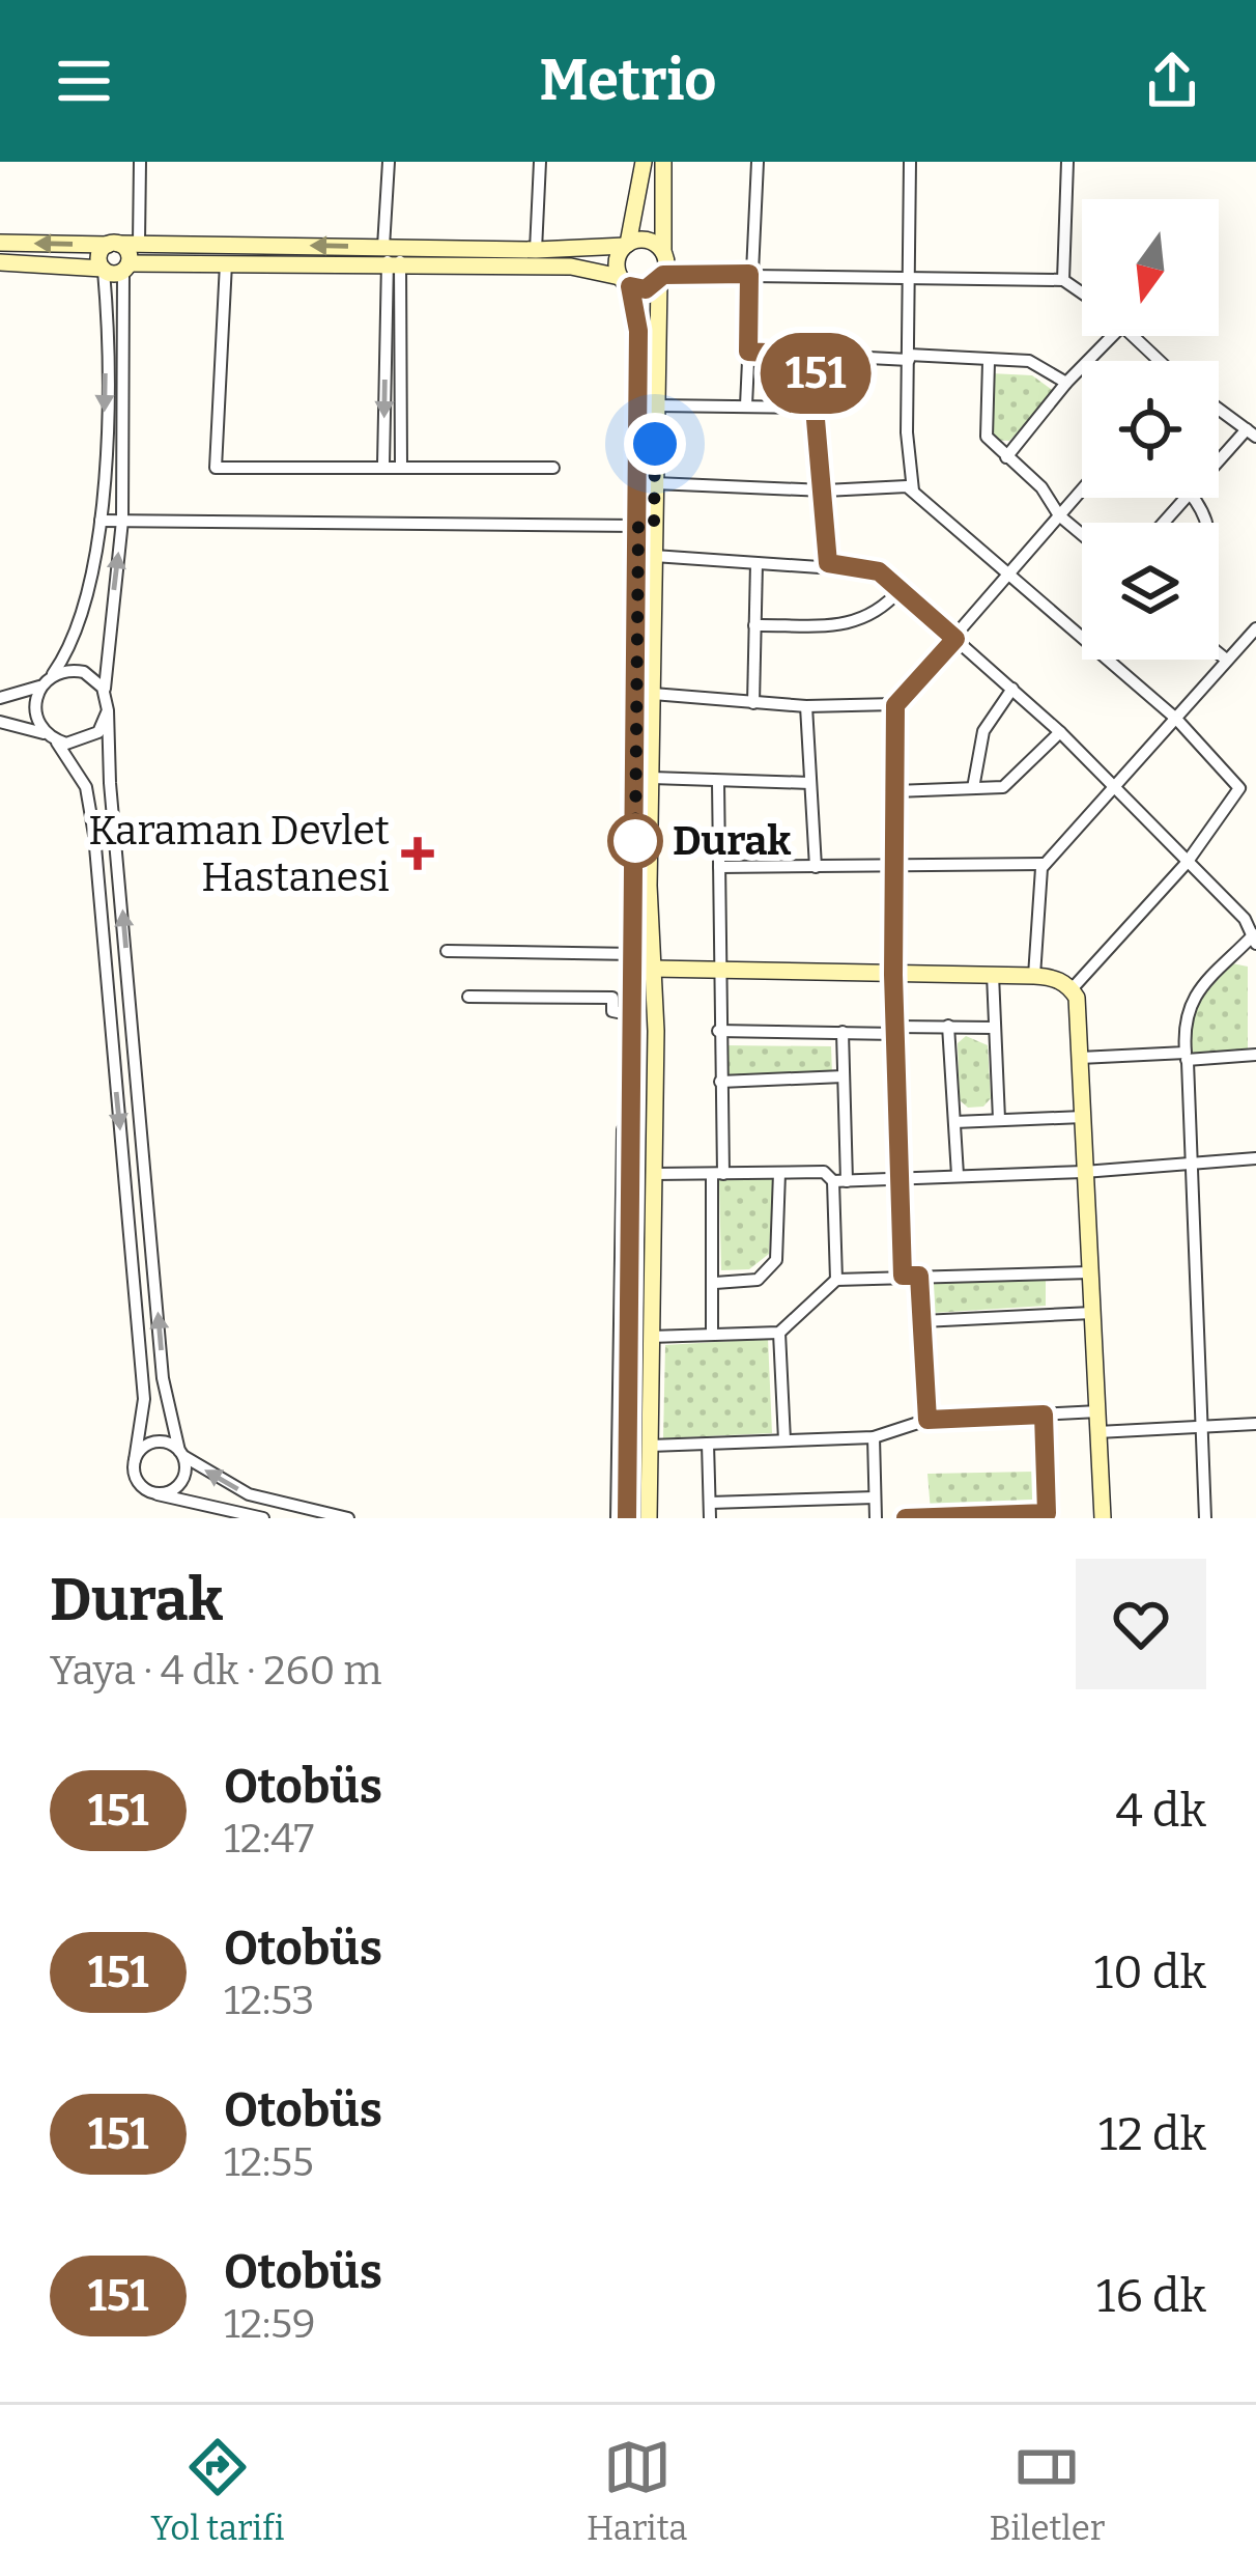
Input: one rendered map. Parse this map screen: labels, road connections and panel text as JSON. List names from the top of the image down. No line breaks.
{"places":{"other":["Durak"],"health":["Karaman Devlet Hastanesi"]},"lines":["bus line 151"],"north":"bottom","page":{"header":"Metrio","on_map":"151","heading":["Durak","Yaya · 4 dk · 260 m"],"list":[{"mark":"151","name":"Otobüs","note":"12:47","value":"4 dk"},{"mark":"151","name":"Otobüs","note":"12:53","value":"10 dk"},{"mark":"151","name":"Otobüs","note":"12:55","value":"12 dk"},{"mark":"151","name":"Otobüs","note":"12:59","value":"16 dk"}],"tabs":["Yol tarifi","Harita","Biletler"]}}
